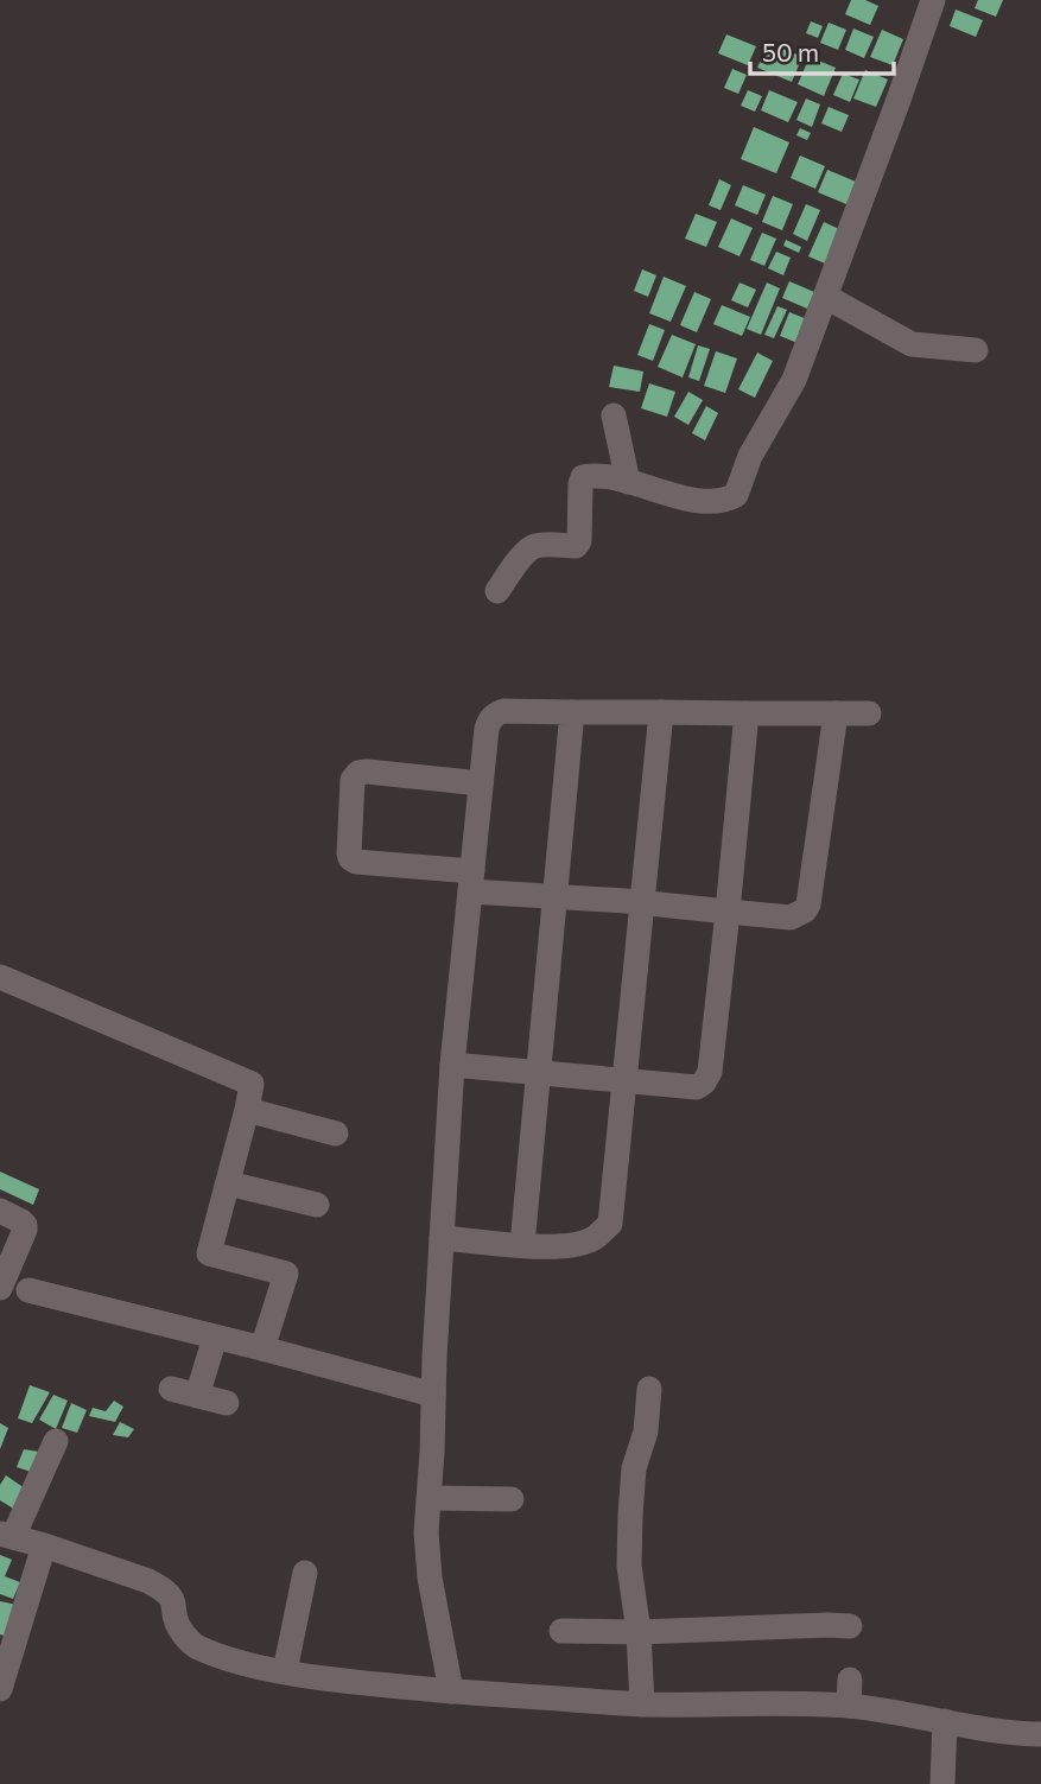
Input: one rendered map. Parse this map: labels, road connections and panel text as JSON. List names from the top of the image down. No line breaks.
{"scale_bar":"50 m"}
